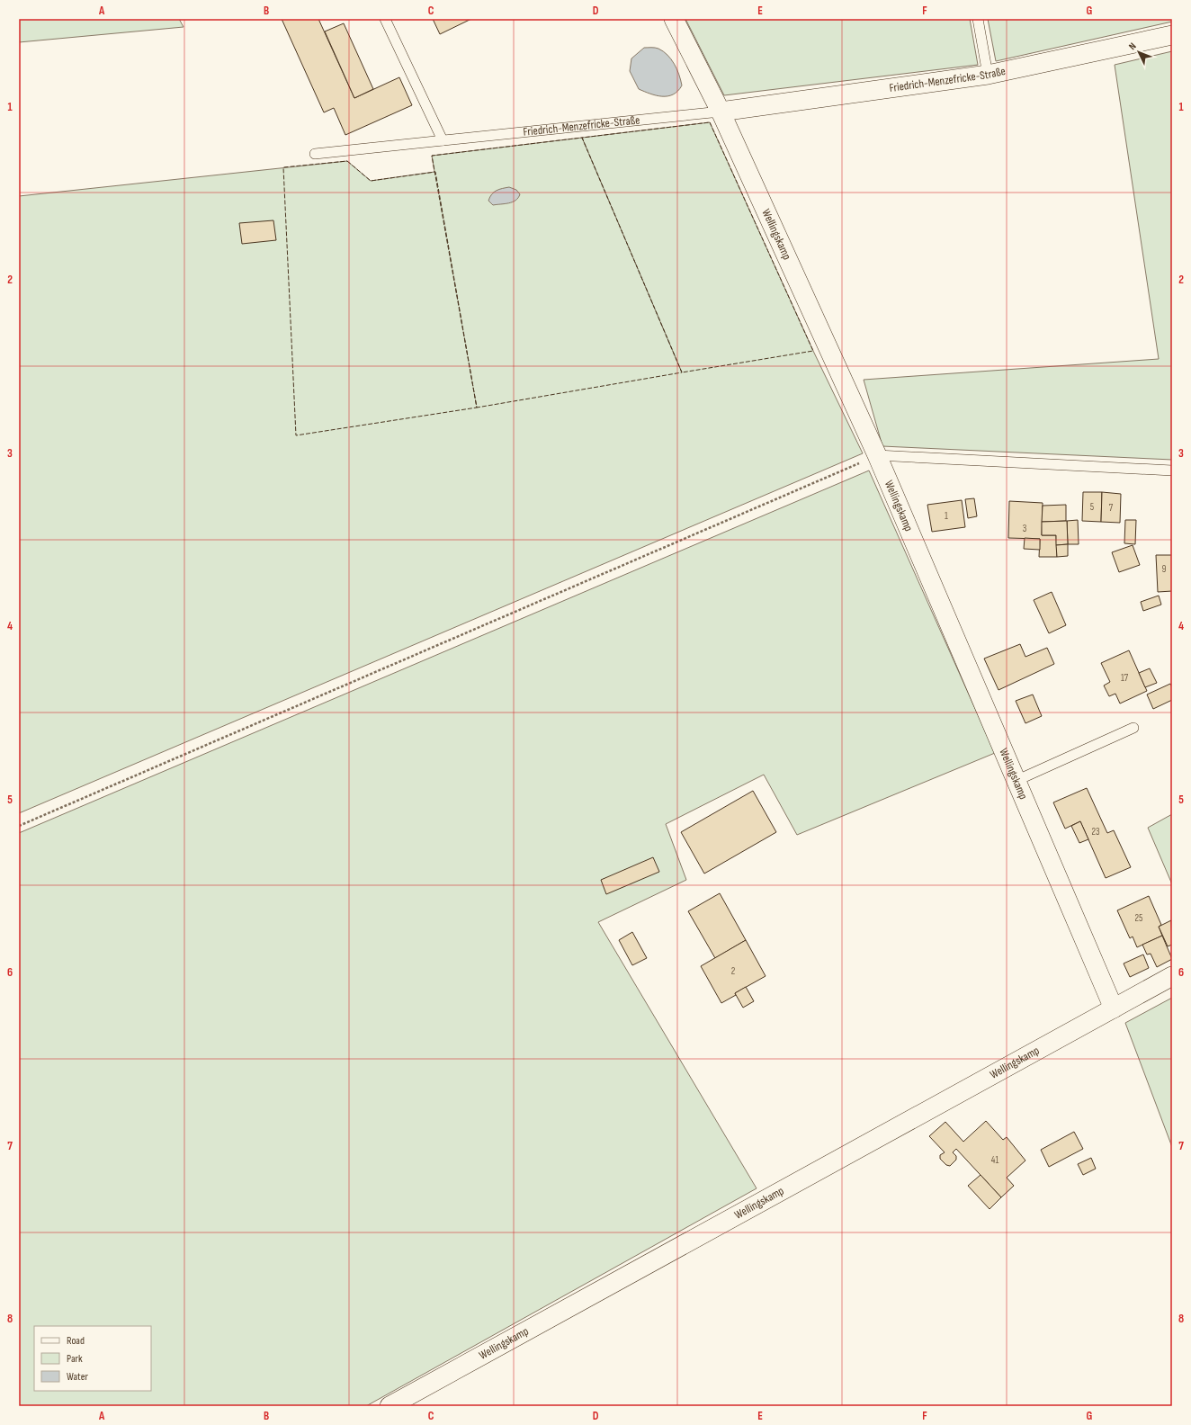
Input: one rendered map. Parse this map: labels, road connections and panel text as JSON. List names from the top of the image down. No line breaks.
{"streets":{"street":["Friedrich-Menzefricke-Straße","Wellingskamp"]},"crossings":[["Friedrich-Menzefricke-Straße","Wellingskamp"]],"house_numbers":["5","7","1","3","9","17","23","25","2","41"],"legend":["Road","Park","Water"],"north":"top left","grid":{"columns":["A","B","C","D","E","F","G"],"rows":["1","2","3","4","5","6","7","8"]}}
